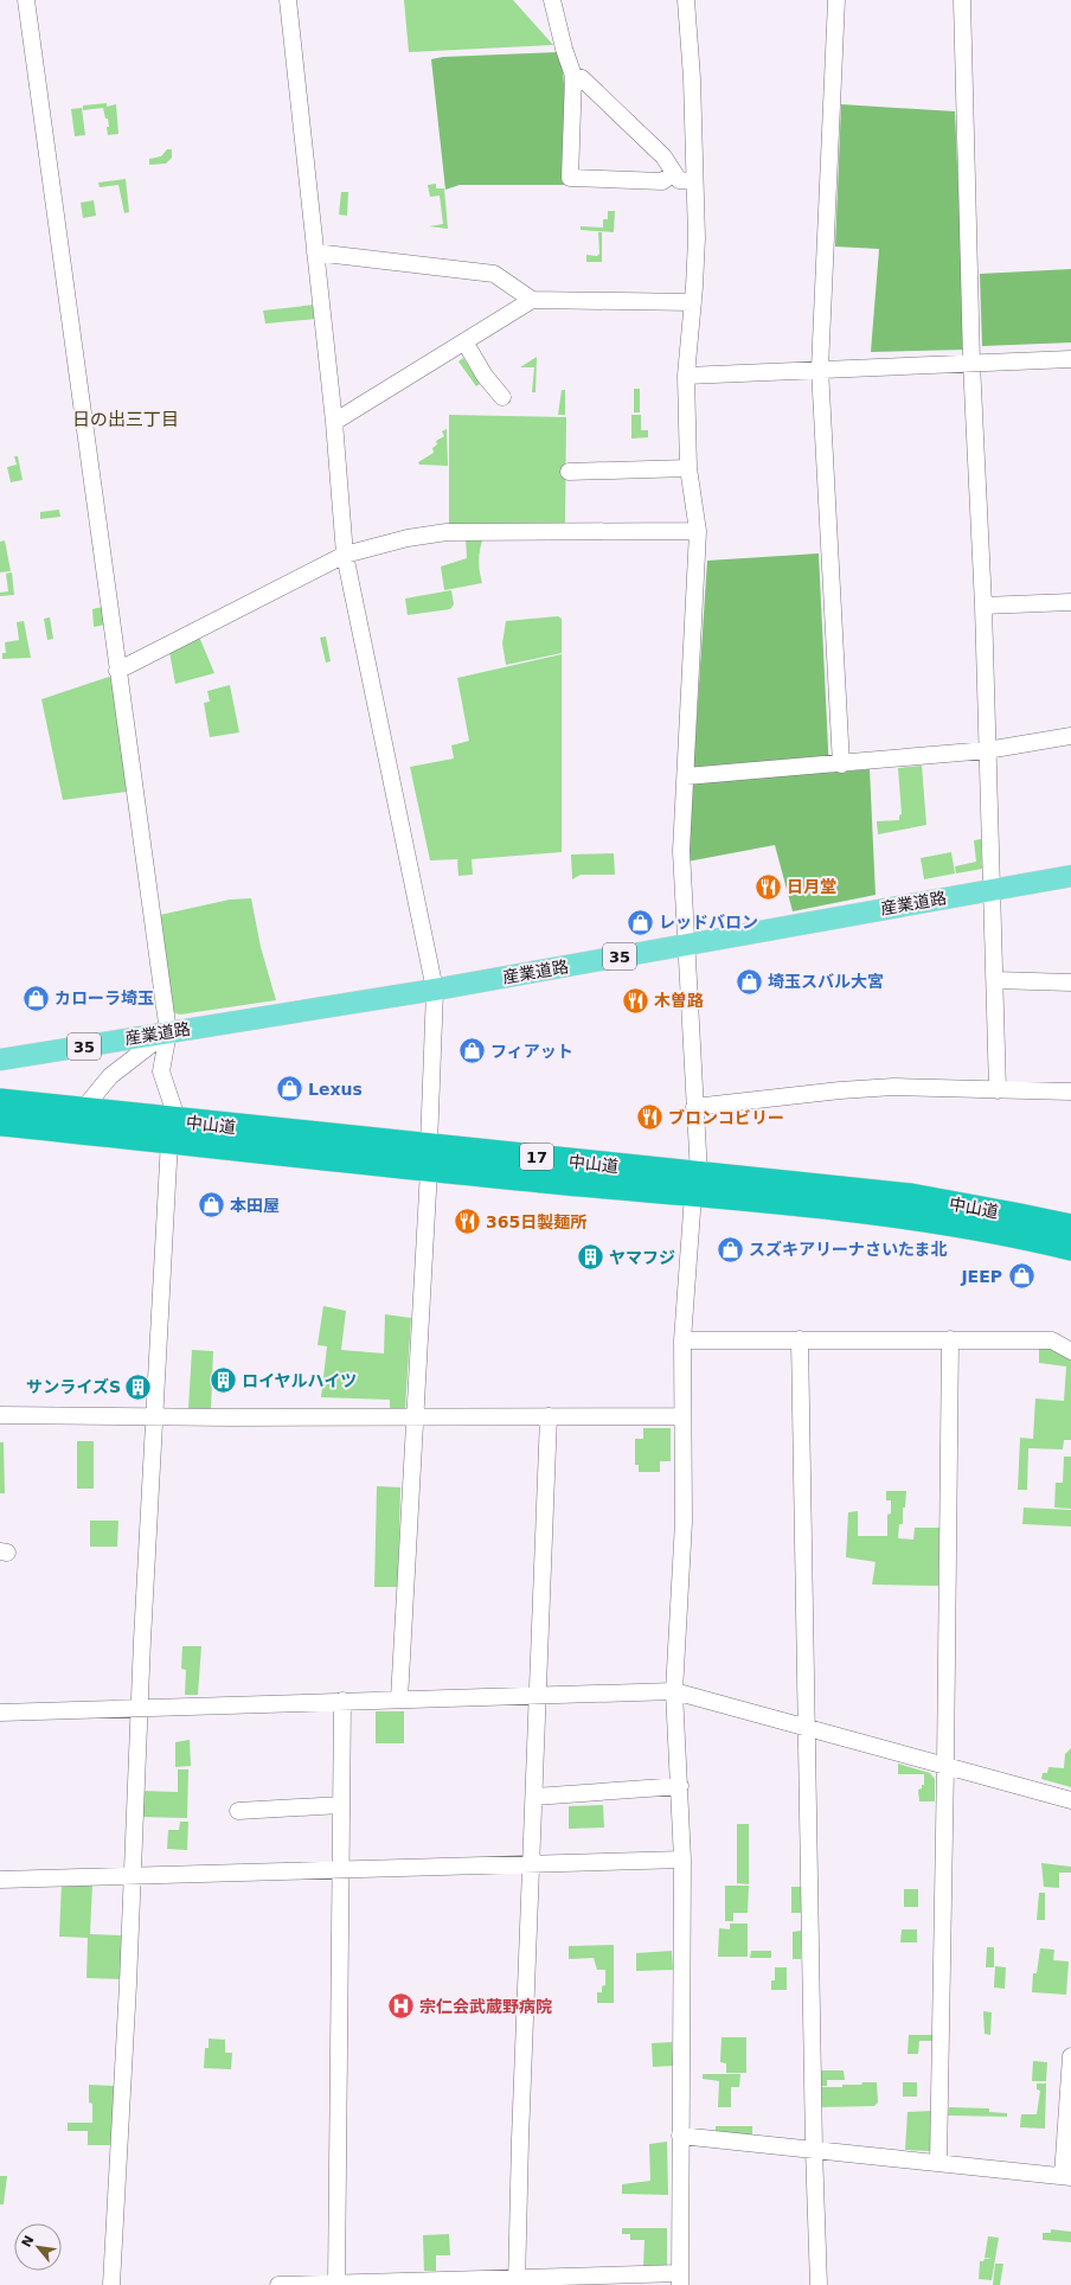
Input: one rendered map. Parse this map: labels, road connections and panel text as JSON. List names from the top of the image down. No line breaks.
{"streets":{"highway":["中山道","17"],"main road":["産業道路","35"]},"districts":["日の出三丁目"],"places":{"restaurant":["日月堂","木曽路","ブロンコビリー","365日製麺所"],"shop":["レッドバロン","埼玉スバル大宮","カローラ埼玉","フィアット","Lexus","本田屋","スズキアリーナさいたま北","JEEP"],"building":["ヤマフジ","ロイヤルハイツ","サンライズS"],"hospital":["宗仁会武蔵野病院"]},"north":"top left"}
